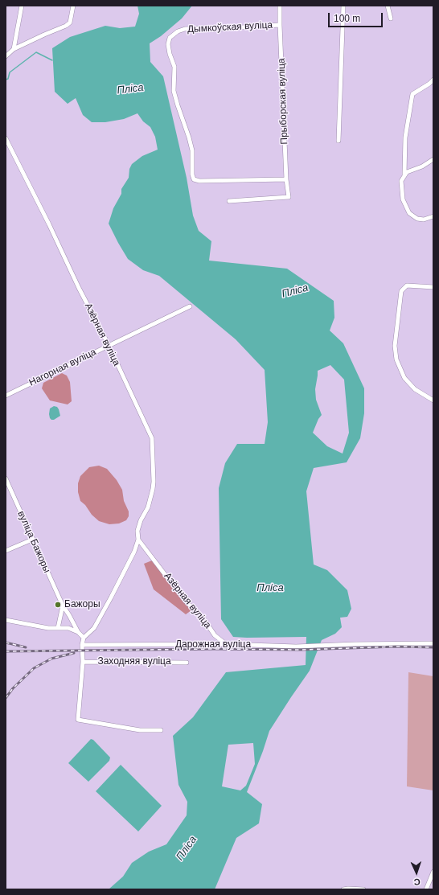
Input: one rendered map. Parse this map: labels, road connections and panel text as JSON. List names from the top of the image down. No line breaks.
{"streets":{"street":["Дымкоўская вуліца","Прыборская вуліца","Азёрная вуліца","Нагорная вуліца","вуліца Бажоры","Дарожная вуліца","Заходняя вуліца"]},"crossings":[["Дымкоўская вуліца","Прыборская вуліца"],["Азёрная вуліца","Нагорная вуліца"],["Азёрная вуліца","Дарожная вуліца"]],"water":["Пліса"],"places":["Бажоры"],"scale_bar":"100 m","north":"bottom"}
